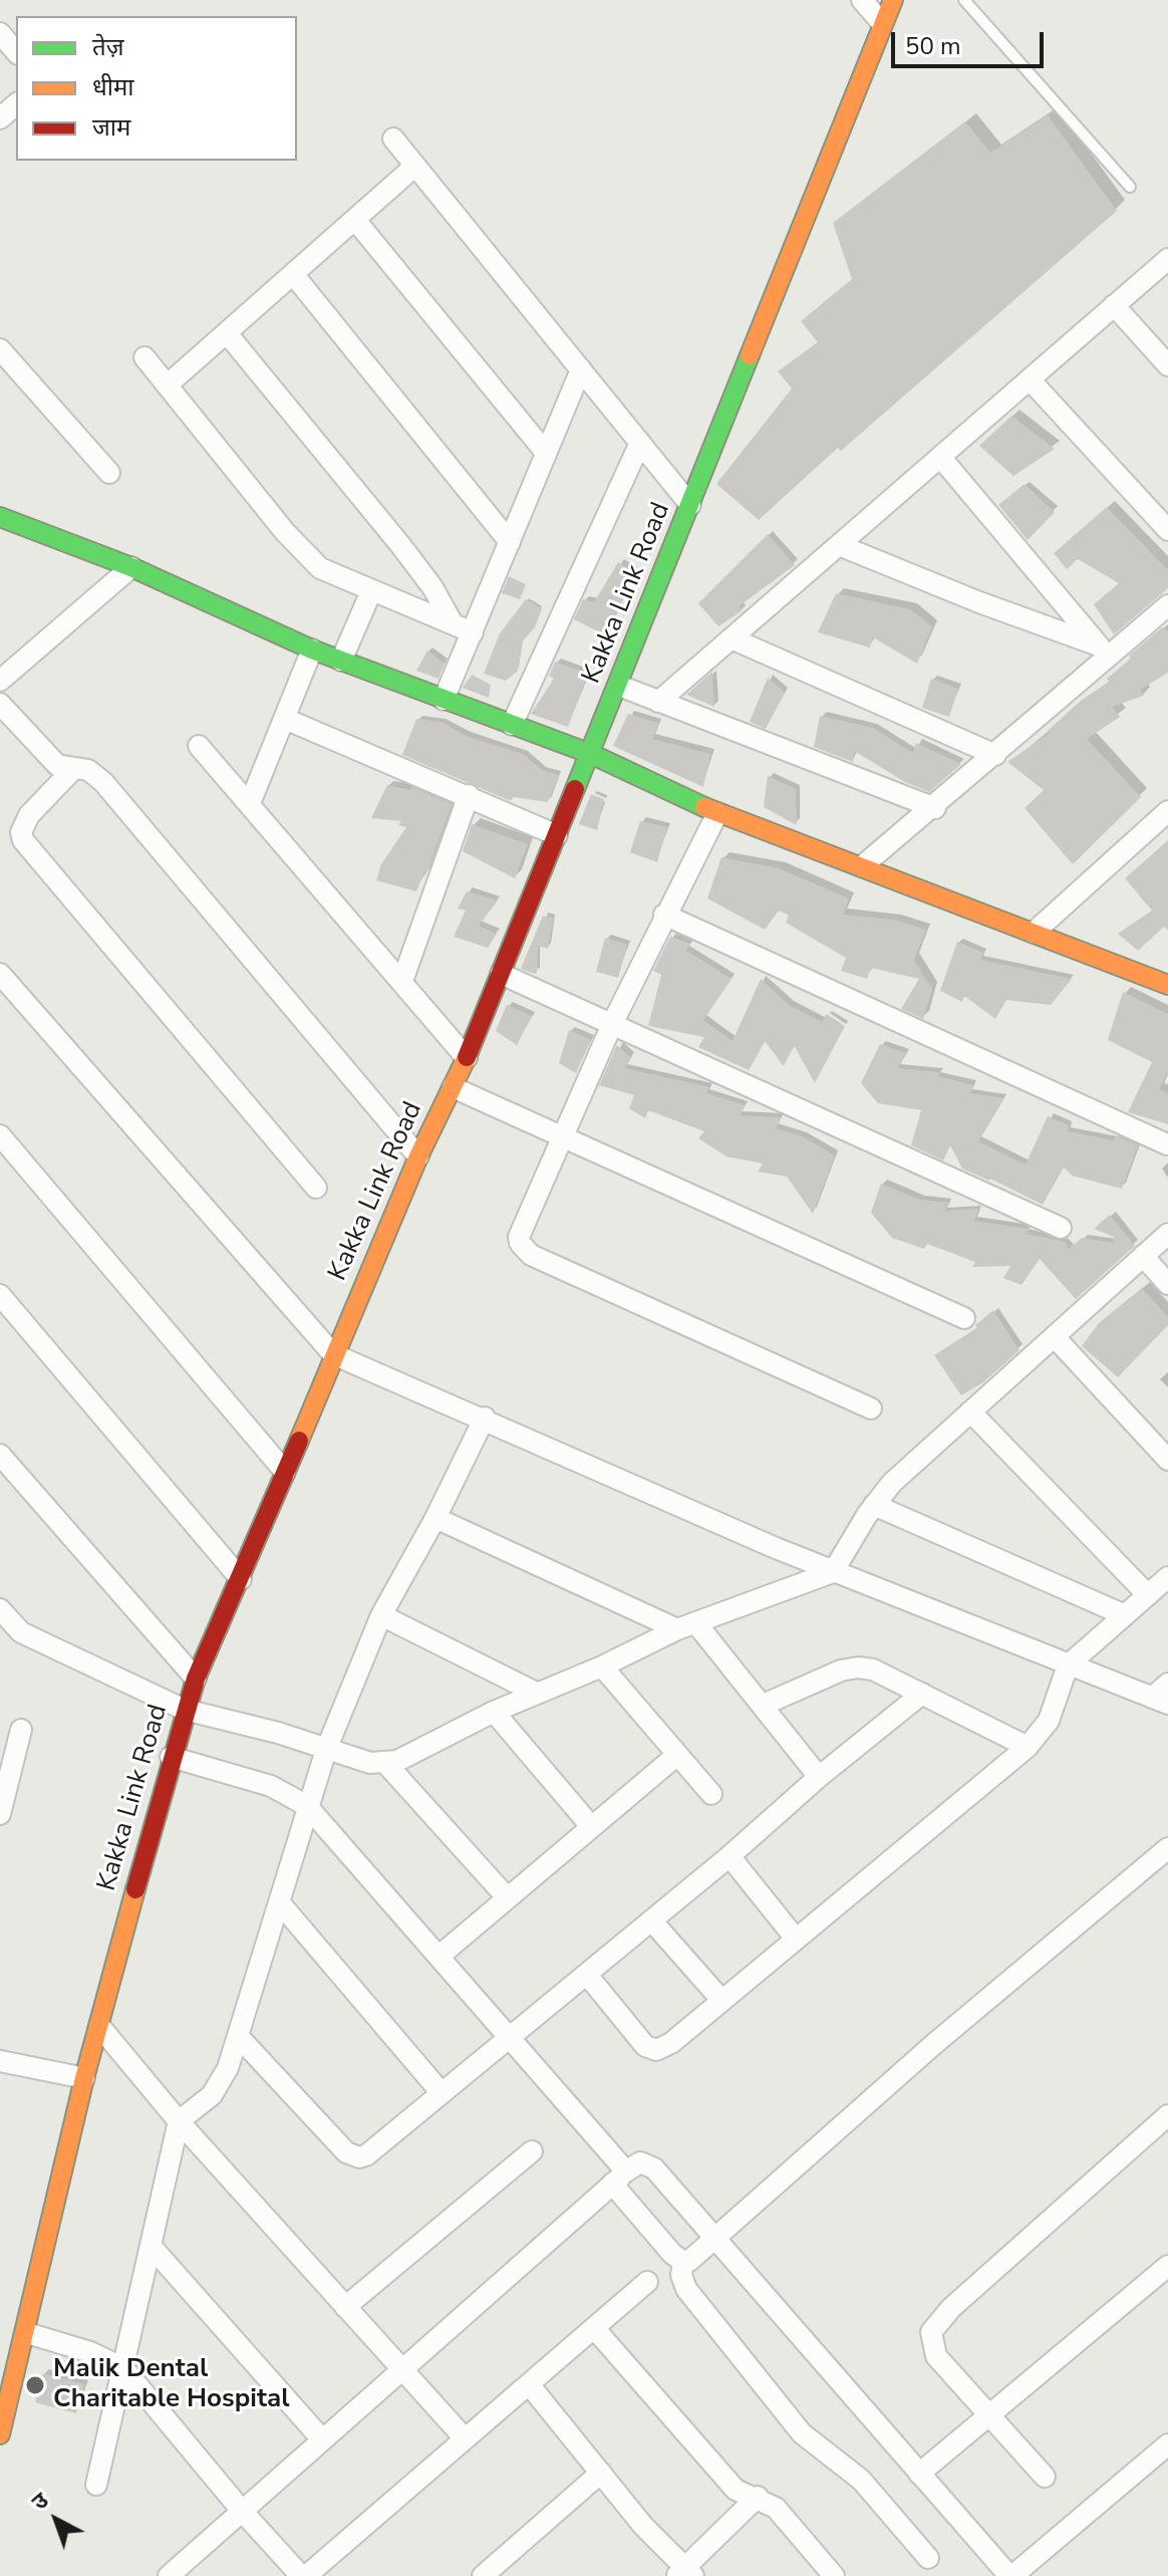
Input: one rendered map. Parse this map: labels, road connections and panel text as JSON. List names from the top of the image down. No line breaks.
{"streets":{"street":["Kakka Link Road"]},"places":["Malik Dental Charitable Hospital"],"legend":["तेज़","धीमा","जाम"],"scale_bar":"50 m","north":"top left"}
